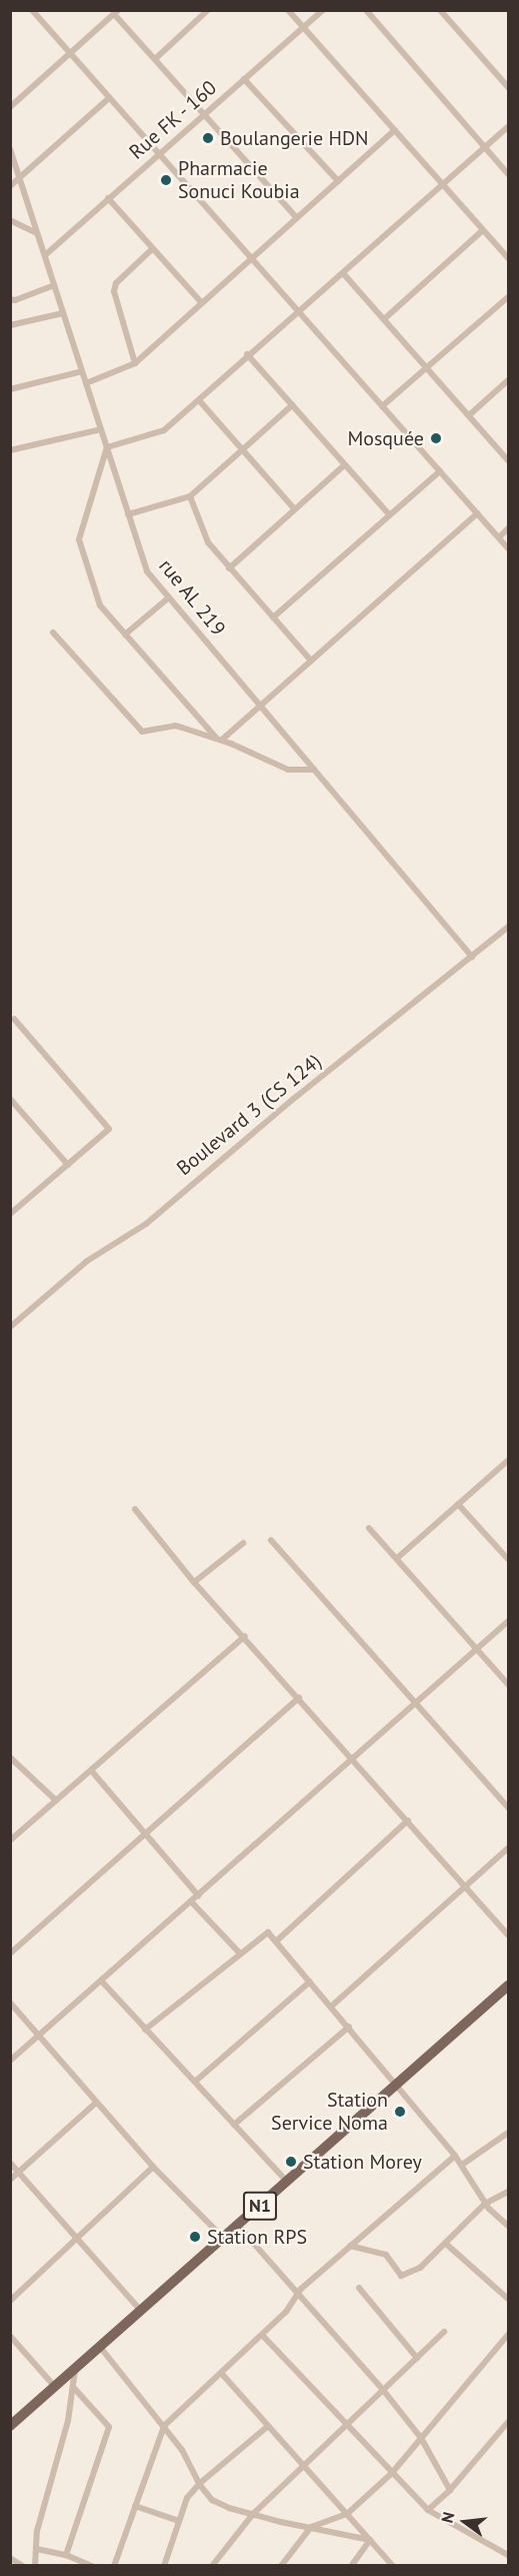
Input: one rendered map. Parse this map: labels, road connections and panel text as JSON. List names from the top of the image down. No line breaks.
{"streets":{"main road":["N1"],"street":["Rue FK - 160","rue AL 219","Boulevard 3 (CS 124)"]},"crossings":[["Rue FK - 160","rue AL 219"],["rue AL 219","Boulevard 3 (CS 124)"]],"places":["Boulangerie HDN","Pharmacie Sonuci Koubia","Mosquée","Station Service Noma","Station Morey","Station RPS"],"north":"left"}
